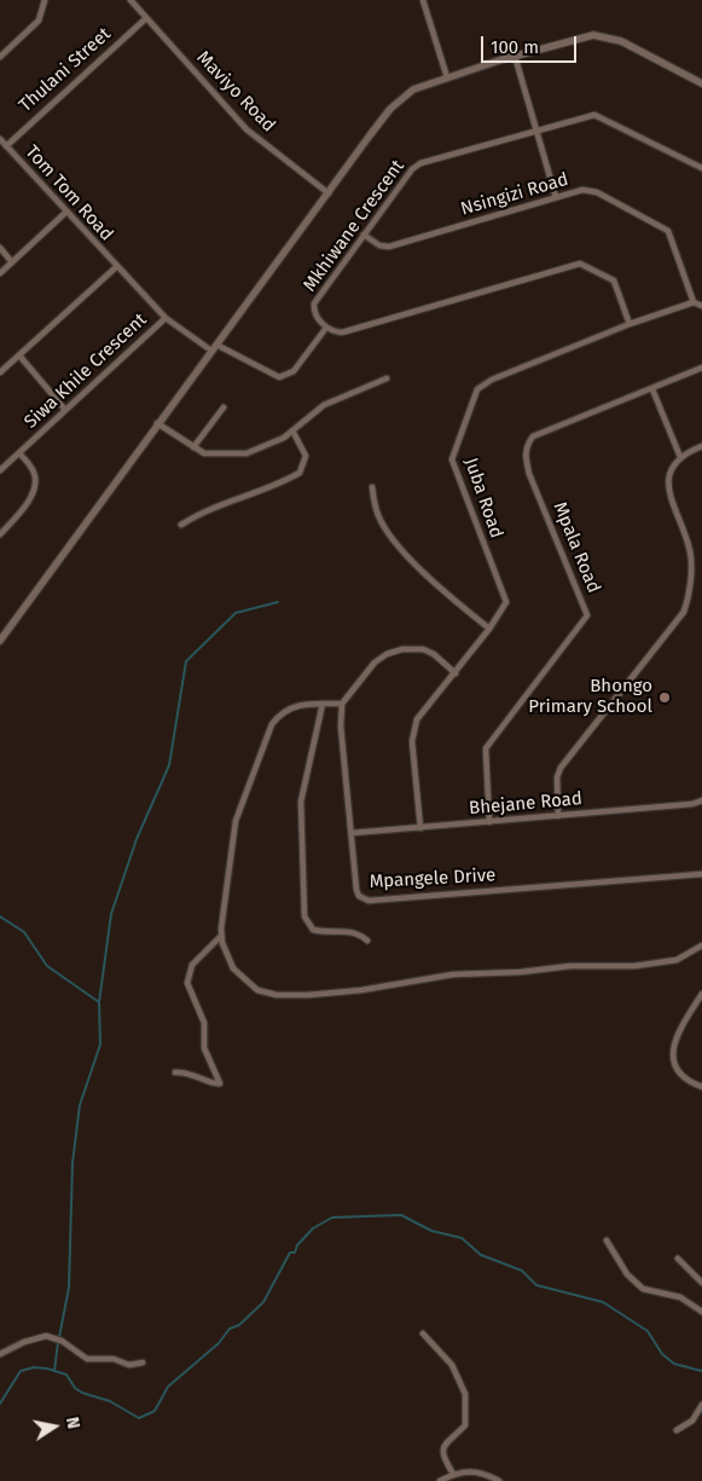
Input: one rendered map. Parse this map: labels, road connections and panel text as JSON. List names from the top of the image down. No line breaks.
{"streets":{"street":["Thulani Street","Maviyo Road","Tom Tom Road","Nsingizi Road","Mkhiwane Crescent","Siwa Khile Crescent","Juba Road","Mpala Road","Bhejane Road","Mpangele Drive"]},"crossings":[["Thulani Street","Maviyo Road"],["Thulani Street","Tom Tom Road"],["Tom Tom Road","Mkhiwane Crescent"],["Tom Tom Road","Siwa Khile Crescent"],["Nsingizi Road","Mkhiwane Crescent"],["Nsingizi Road","Juba Road"],["Juba Road","Bhejane Road"],["Mpala Road","Bhejane Road"],["Bhejane Road","Mpangele Drive"]],"places":["Bhongo Primary School"],"scale_bar":"100 m","north":"right"}
